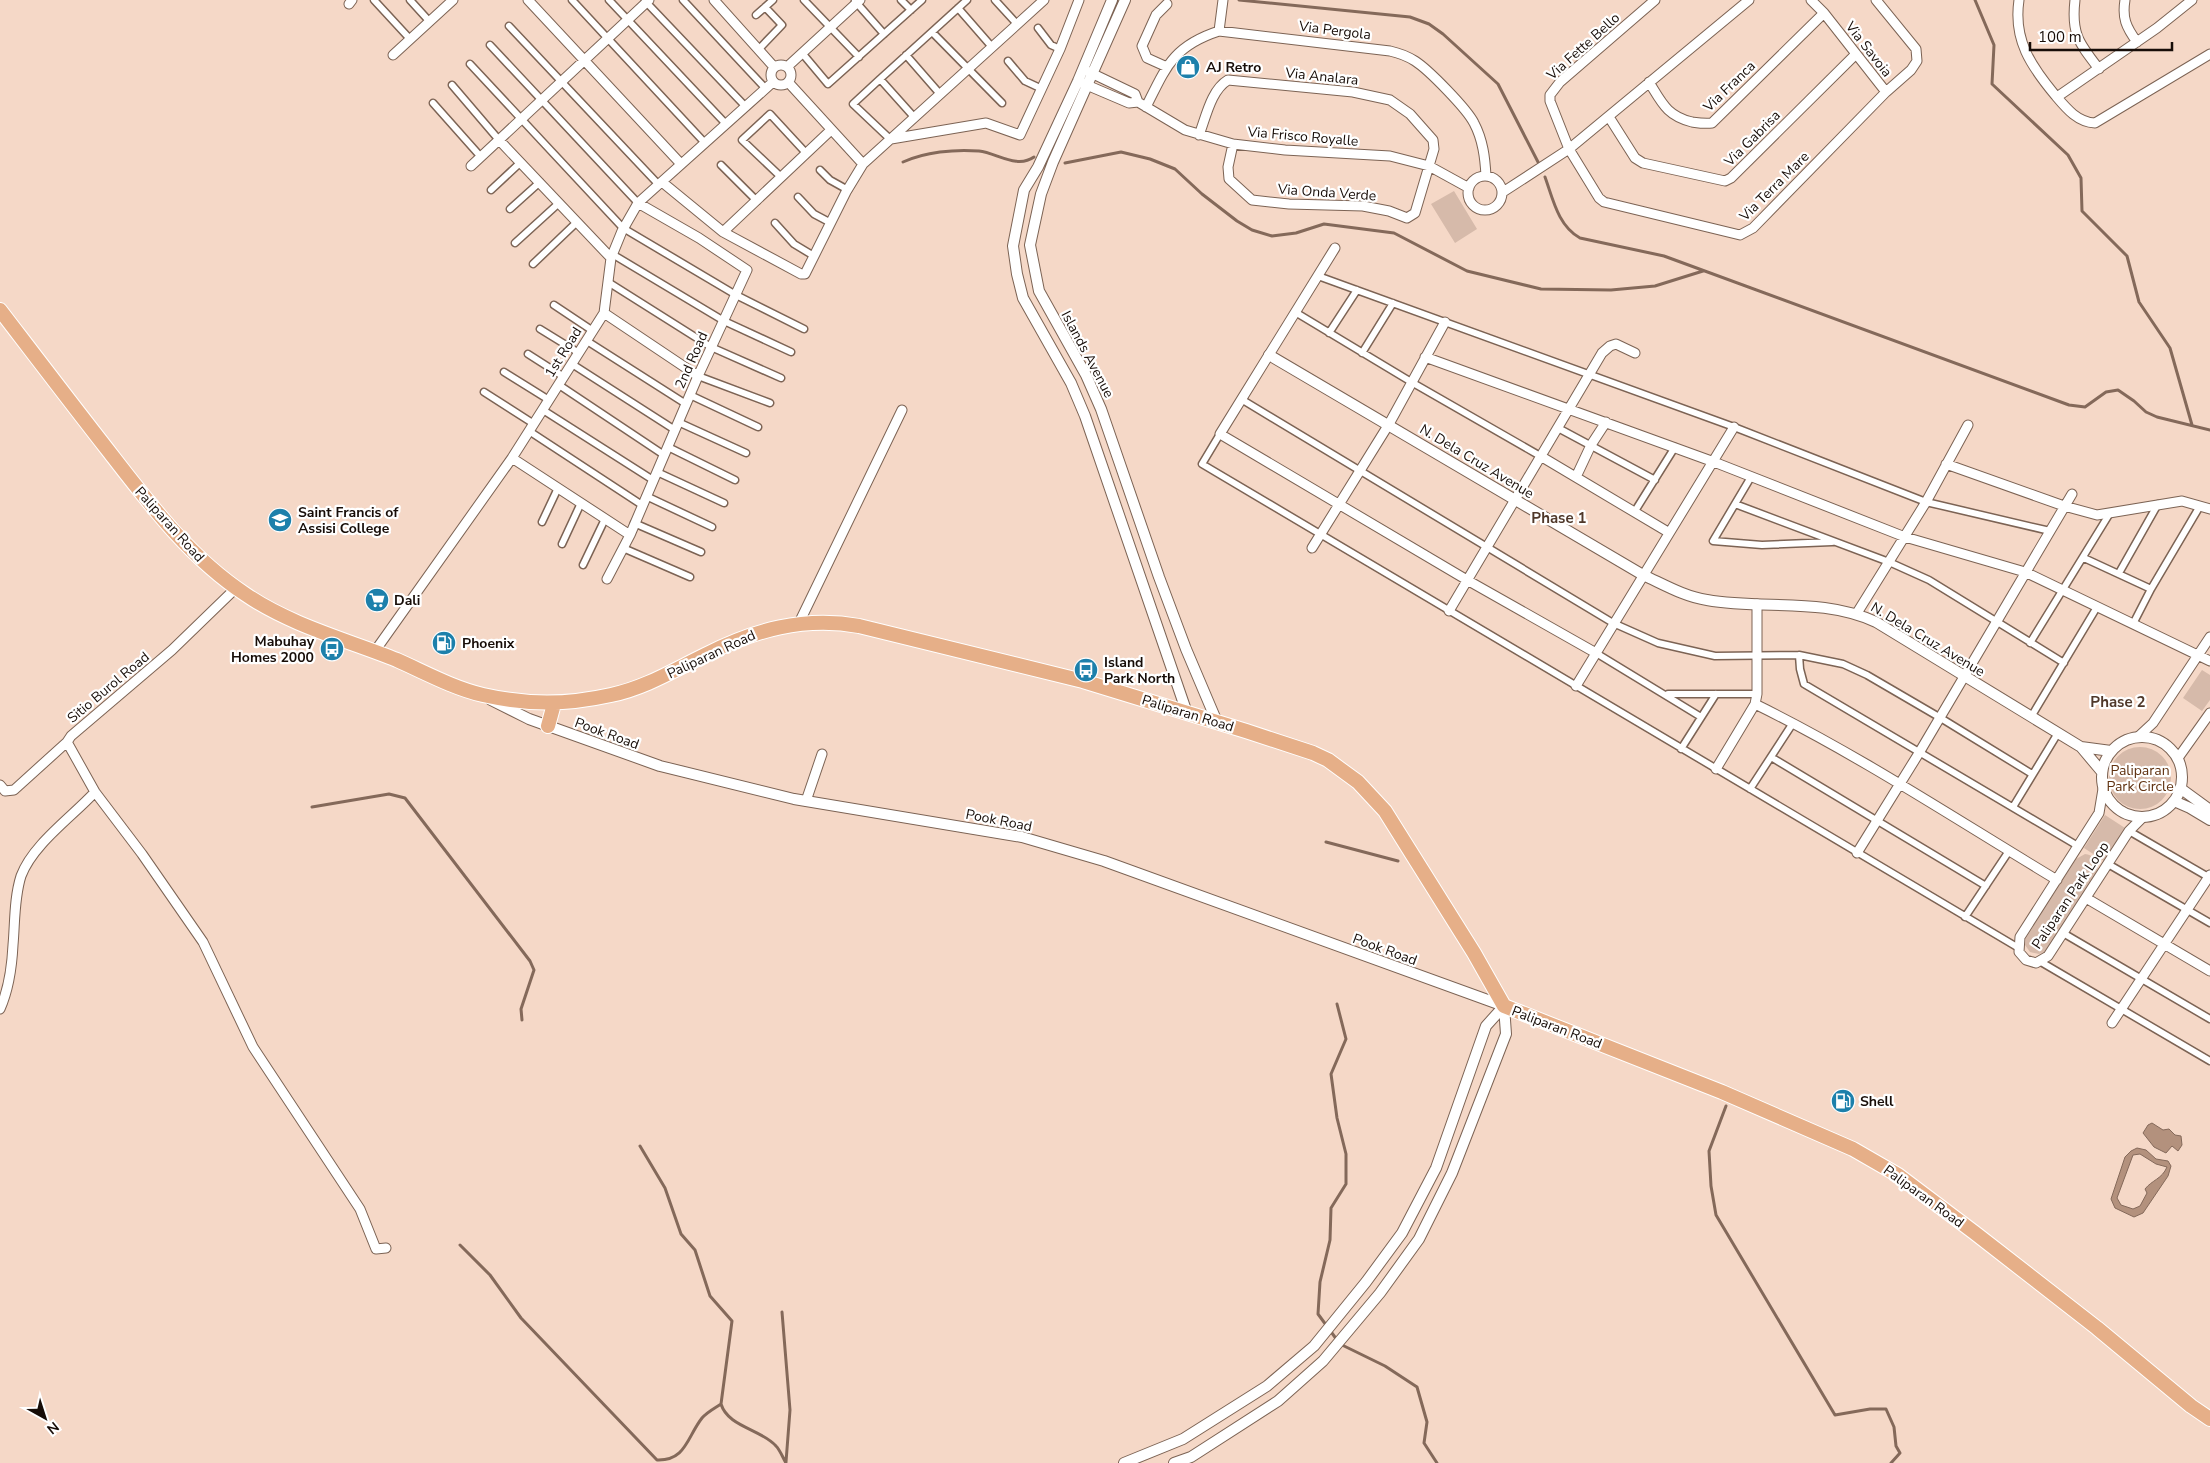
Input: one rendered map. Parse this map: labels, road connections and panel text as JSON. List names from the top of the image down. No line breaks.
{"streets":{"main road":["Paliparan Road"],"street":["Via Pergola","Via Fette Bello","Via Savoia","Via Analara","Via Franca","Via Frisco Royalle","Via Gabrisa","Via Terra Mare","Via Onda Verde","1st Road","Islands Avenue","2nd Road","N. Dela Cruz Avenue","Sitio Burol Road","Pook Road","Paliparan Park Loop"]},"crossings":[["Via Pergola","Via Frisco Royalle"],["Via Fette Bello","Via Terra Mare"],["Via Savoia","Via Franca"],["Via Savoia","Via Gabrisa"],["Via Savoia","Via Terra Mare"],["Via Analara","Via Frisco Royalle"],["Via Analara","Via Onda Verde"],["Via Frisco Royalle","Via Onda Verde"],["Via Frisco Royalle","Islands Avenue"],["1st Road","2nd Road"],["1st Road","Paliparan Road"],["Islands Avenue","Paliparan Road"],["N. Dela Cruz Avenue","Paliparan Park Loop"],["Paliparan Road","Sitio Burol Road"],["Paliparan Road","Pook Road"]],"districts":["Phase 1","Phase 2"],"parks":["Paliparan Park Circle"],"places":{"shop":["AJ Retro"],"school or university":["Saint Francis of Assisi College"],"supermarket":["Dali"],"fuel station":["Phoenix","Shell"],"bus stop":["Mabuhay Homes 2000","Island Park North"]},"scale_bar":"100 m","north":"bottom right"}
